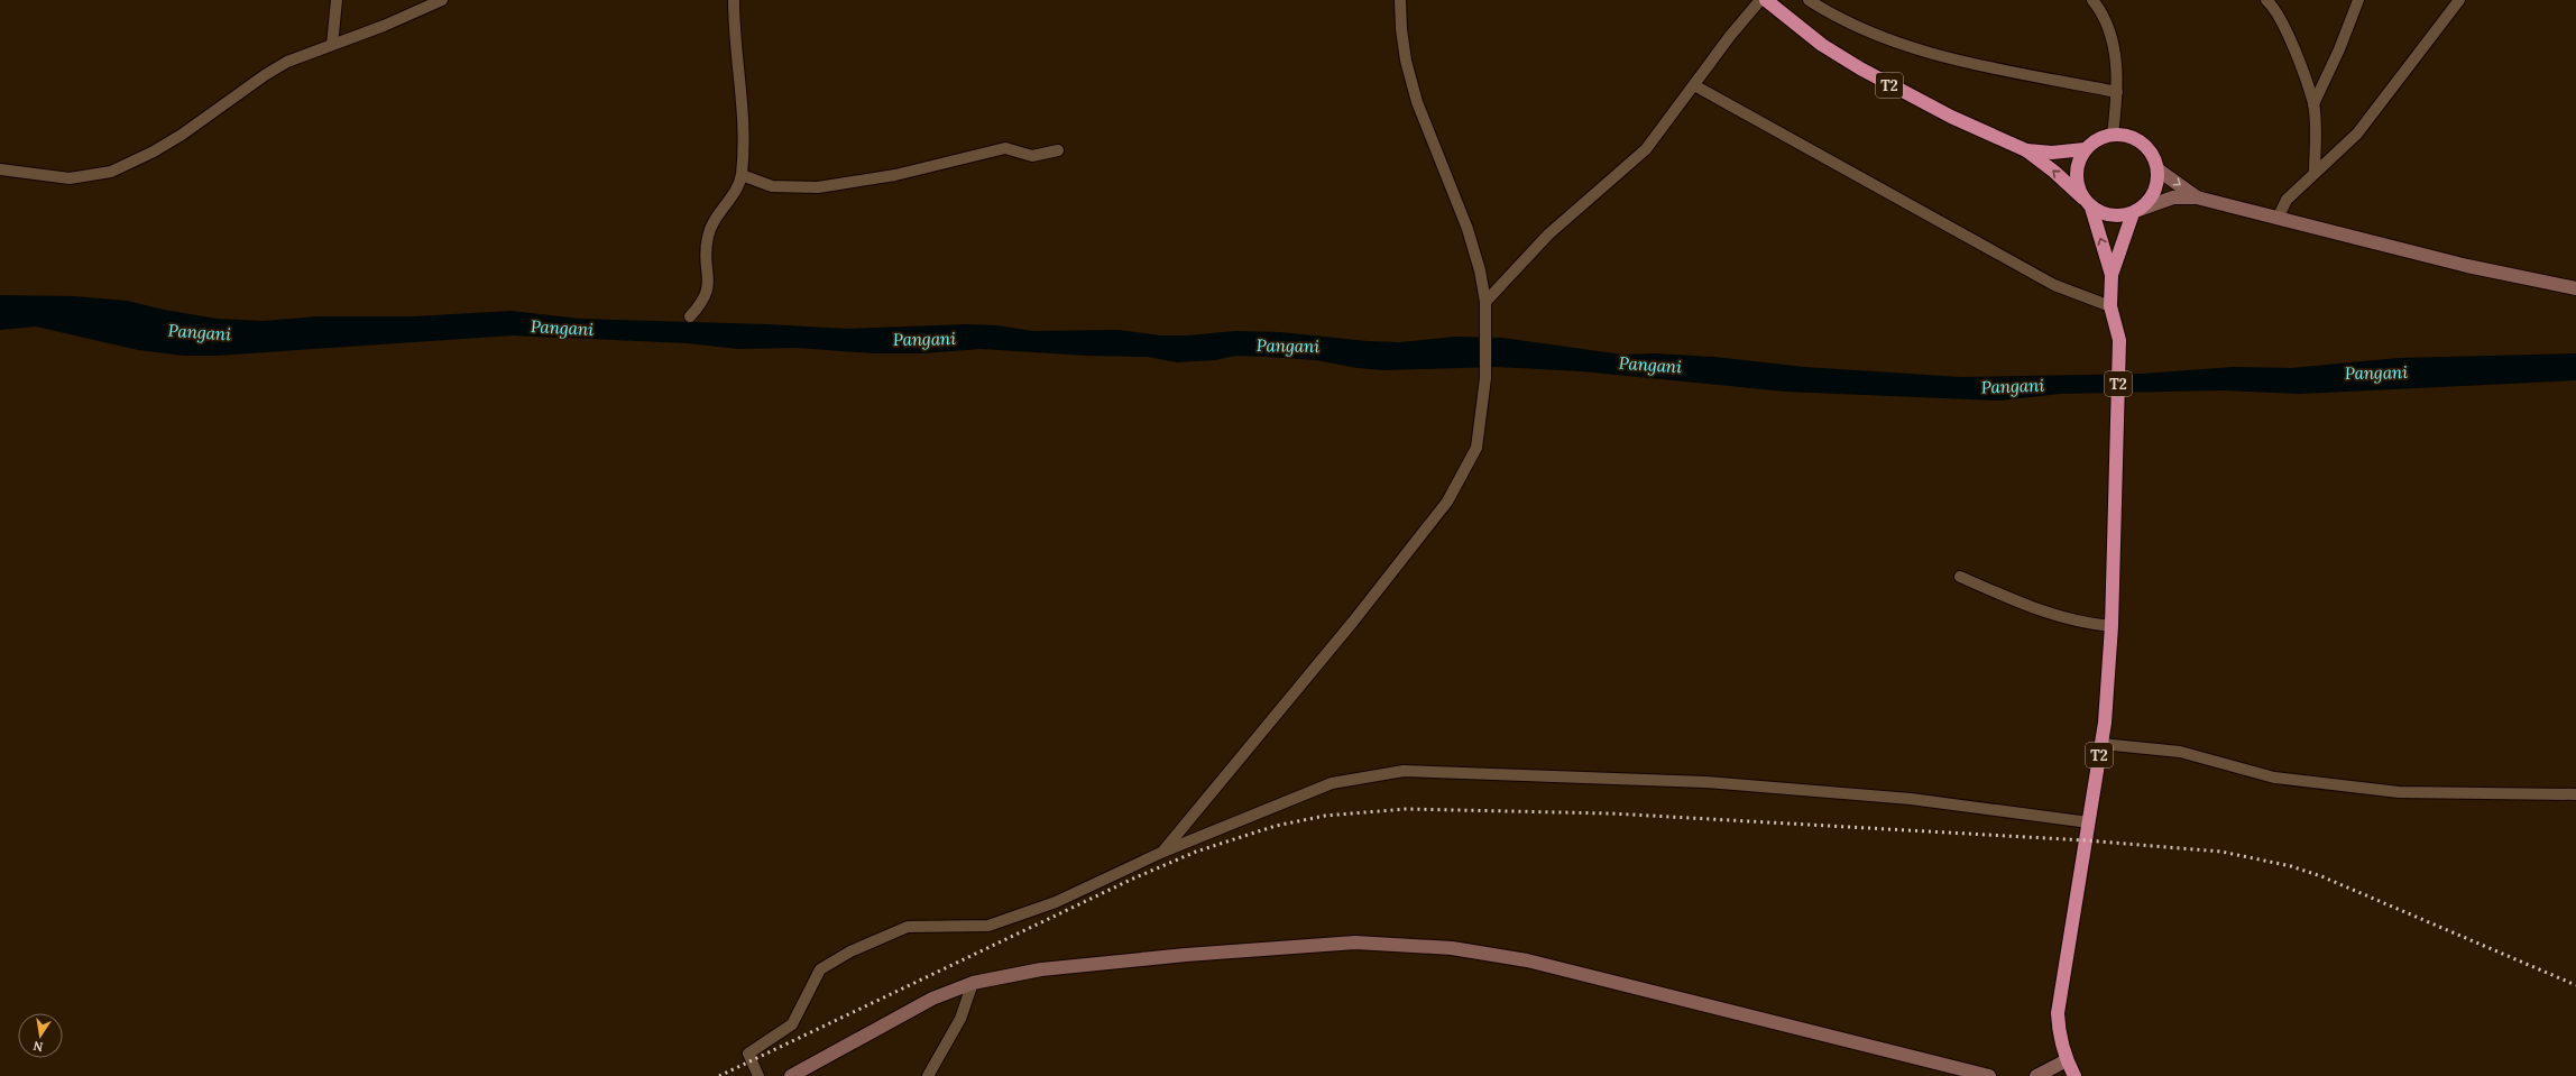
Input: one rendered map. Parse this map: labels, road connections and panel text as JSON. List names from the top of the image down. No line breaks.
{"streets":{"highway":["T2"]},"water":["Pangani"],"north":"bottom"}
